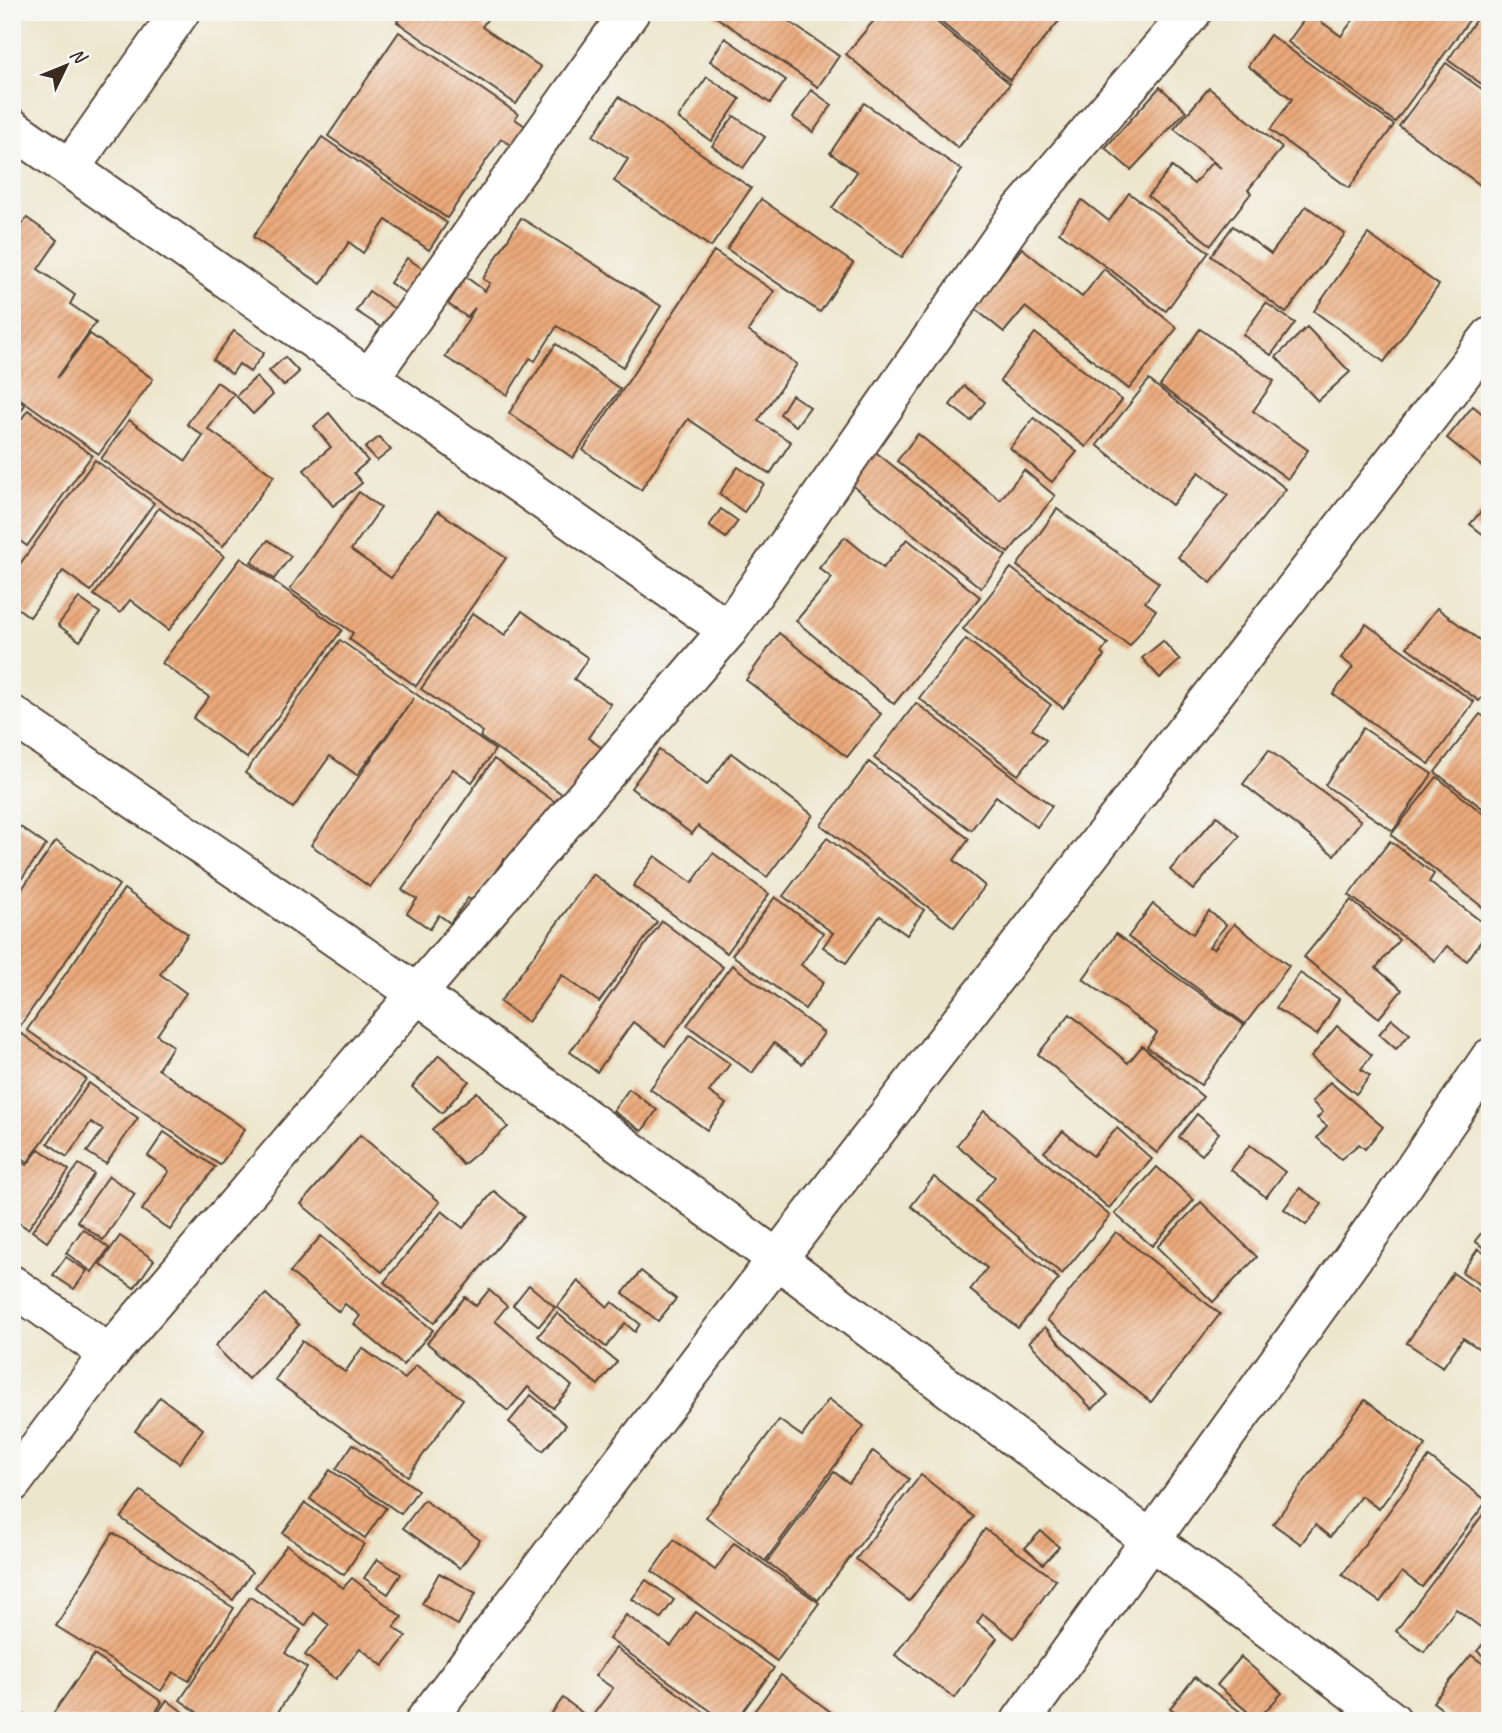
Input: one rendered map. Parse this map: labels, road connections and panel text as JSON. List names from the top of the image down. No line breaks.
{"north":"top right"}
